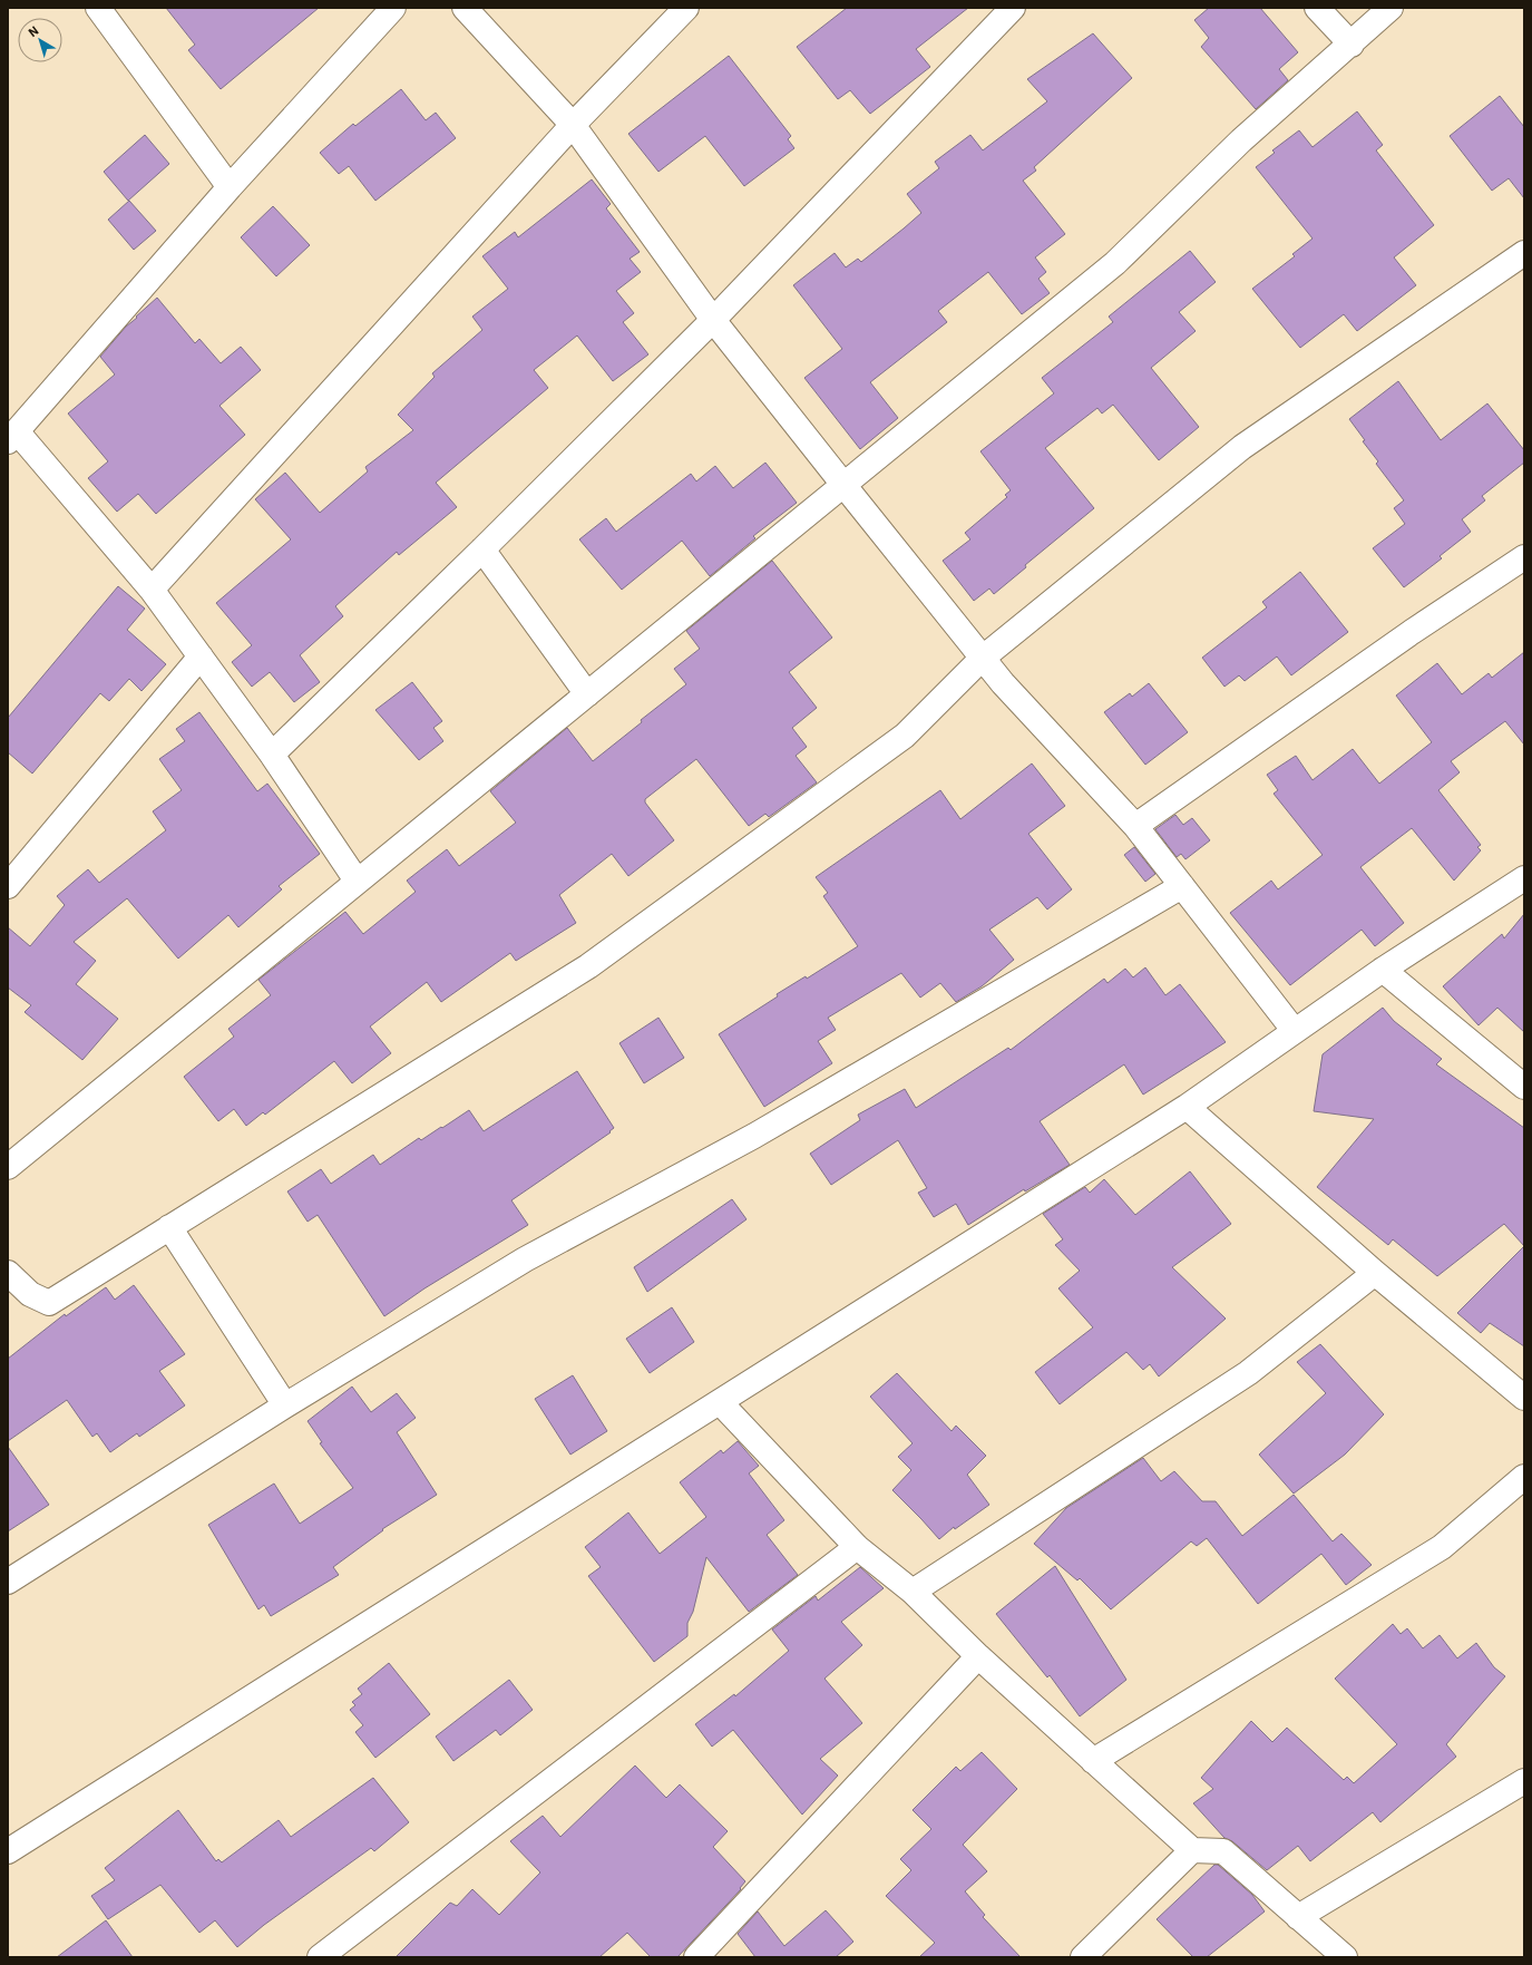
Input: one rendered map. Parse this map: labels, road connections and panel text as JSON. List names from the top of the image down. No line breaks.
{"north":"top left"}
